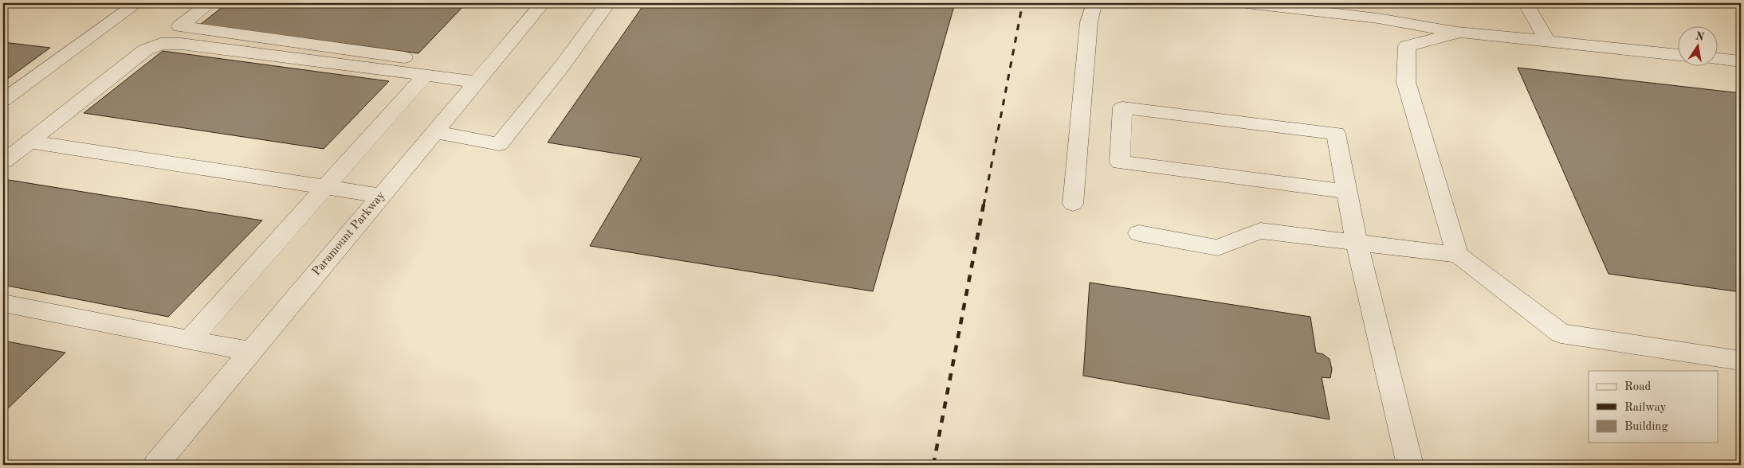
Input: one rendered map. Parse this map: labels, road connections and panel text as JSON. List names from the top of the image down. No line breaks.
{"streets":{"street":["Paramount Parkway"]},"legend":["Road","Railway","Building"],"north":"top"}
